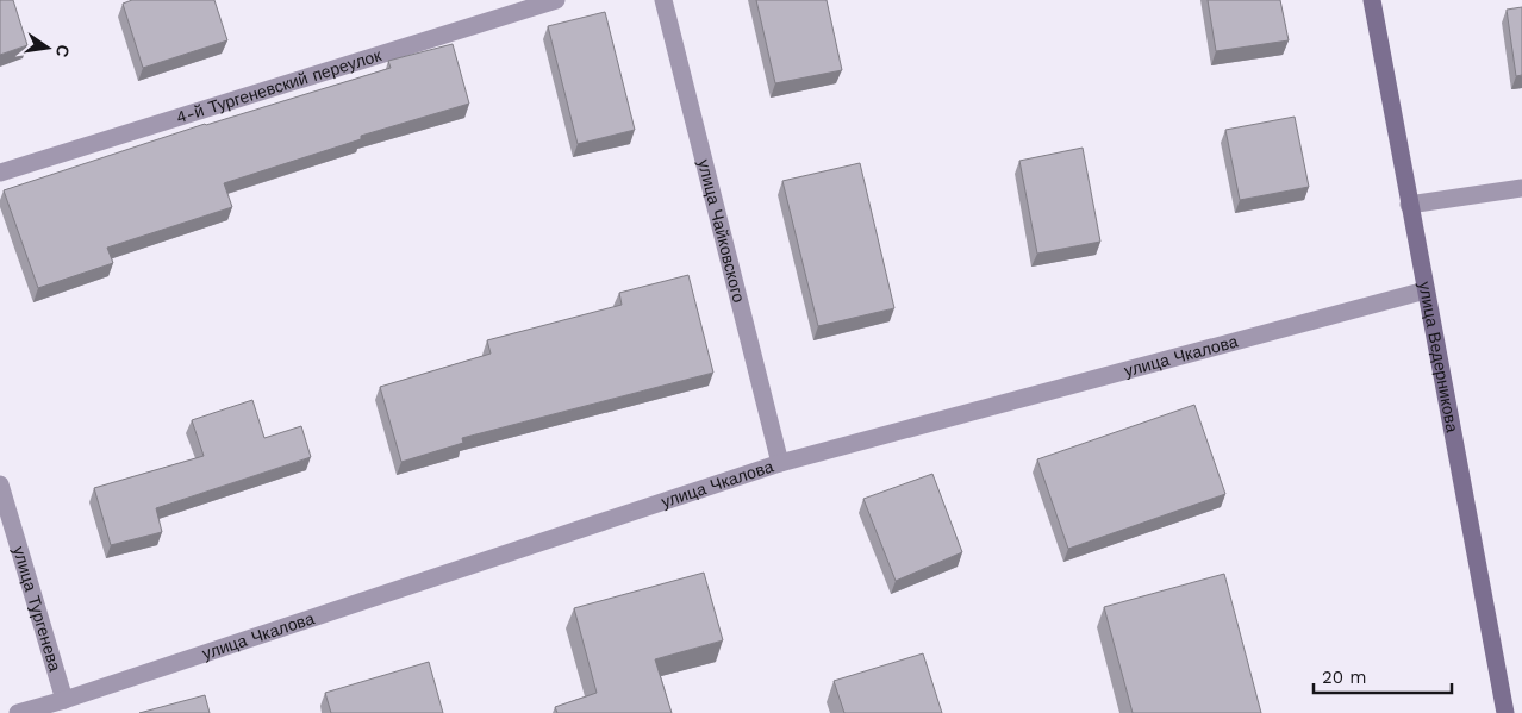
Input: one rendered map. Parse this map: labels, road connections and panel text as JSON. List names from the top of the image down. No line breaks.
{"streets":{"street":["4-й Тургеневский переулок","улица Чайковского","улица Чкалова","улица Ведерникова","улица Тургенева"]},"crossings":[["улица Чайковского","улица Чкалова"],["улица Чкалова","улица Ведерникова"],["улица Чкалова","улица Тургенева"]],"scale_bar":"20 m","north":"right"}
